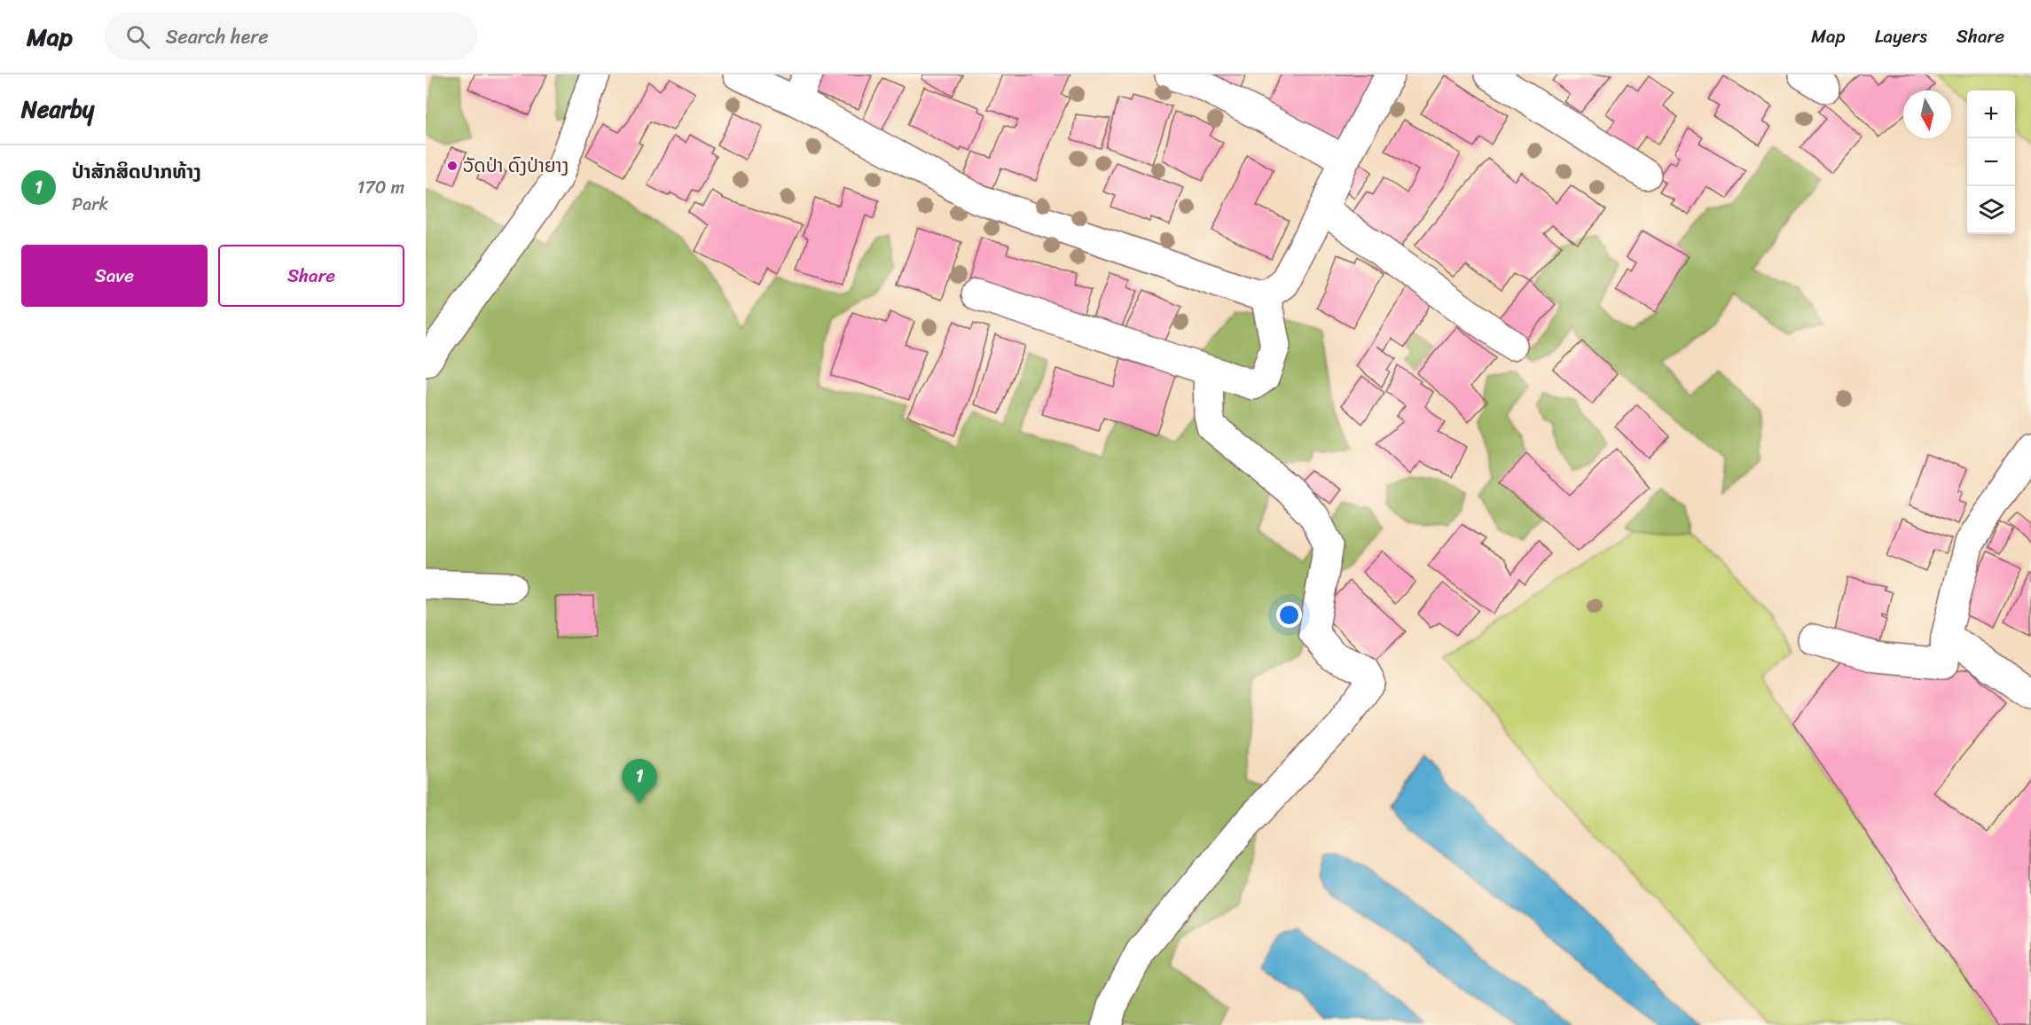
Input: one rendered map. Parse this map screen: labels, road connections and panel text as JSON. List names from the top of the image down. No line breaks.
{"places":["ວັດປ່າ ດົງປ່າຍາງ"],"north":"bottom","page":{"header":"Map","search":"Search here","nav":["Map","Layers","Share"],"heading":"Nearby","map_buttons":["+","−"],"list":[{"mark":"1","name":"ປ່າສັກສິດປາກທ້າງ","note":"Park","value":"170 m"}],"buttons":["Save","Share"],"pins":"1"}}
